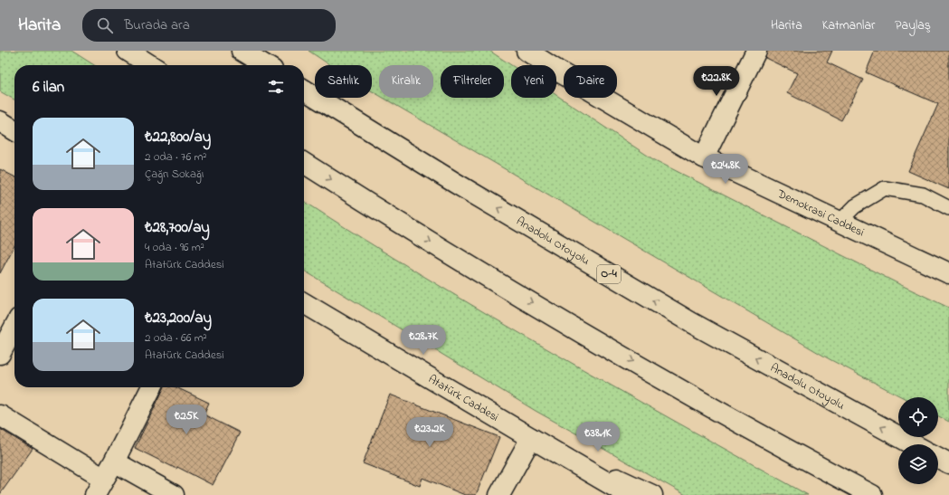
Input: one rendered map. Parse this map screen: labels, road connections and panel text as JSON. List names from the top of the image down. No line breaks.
{"streets":{"main road":["Demokrasi Caddesi","Anadolu Otoyolu","O-4","Atatürk Caddesi"]},"page":{"header":"Harita","search":"Burada ara","nav":["Harita","Katmanlar","Paylaş"],"chip":["Satılık","Kiralık","Filtreler","Yeni","Daire"],"heading":"6 ilan","price":["₺22.8K","₺24.8K","₺28.7K","₺25K","₺23.2K","₺38.1K"],"list":[{"name":"₺22,800/ay","note":"2 oda · 76 m² · Çağrı Sokağı"},{"name":"₺28,700/ay","note":"4 oda · 96 m² · Atatürk Caddesi"},{"name":"₺23,200/ay","note":"2 oda · 66 m² · Atatürk Caddesi"}]}}
